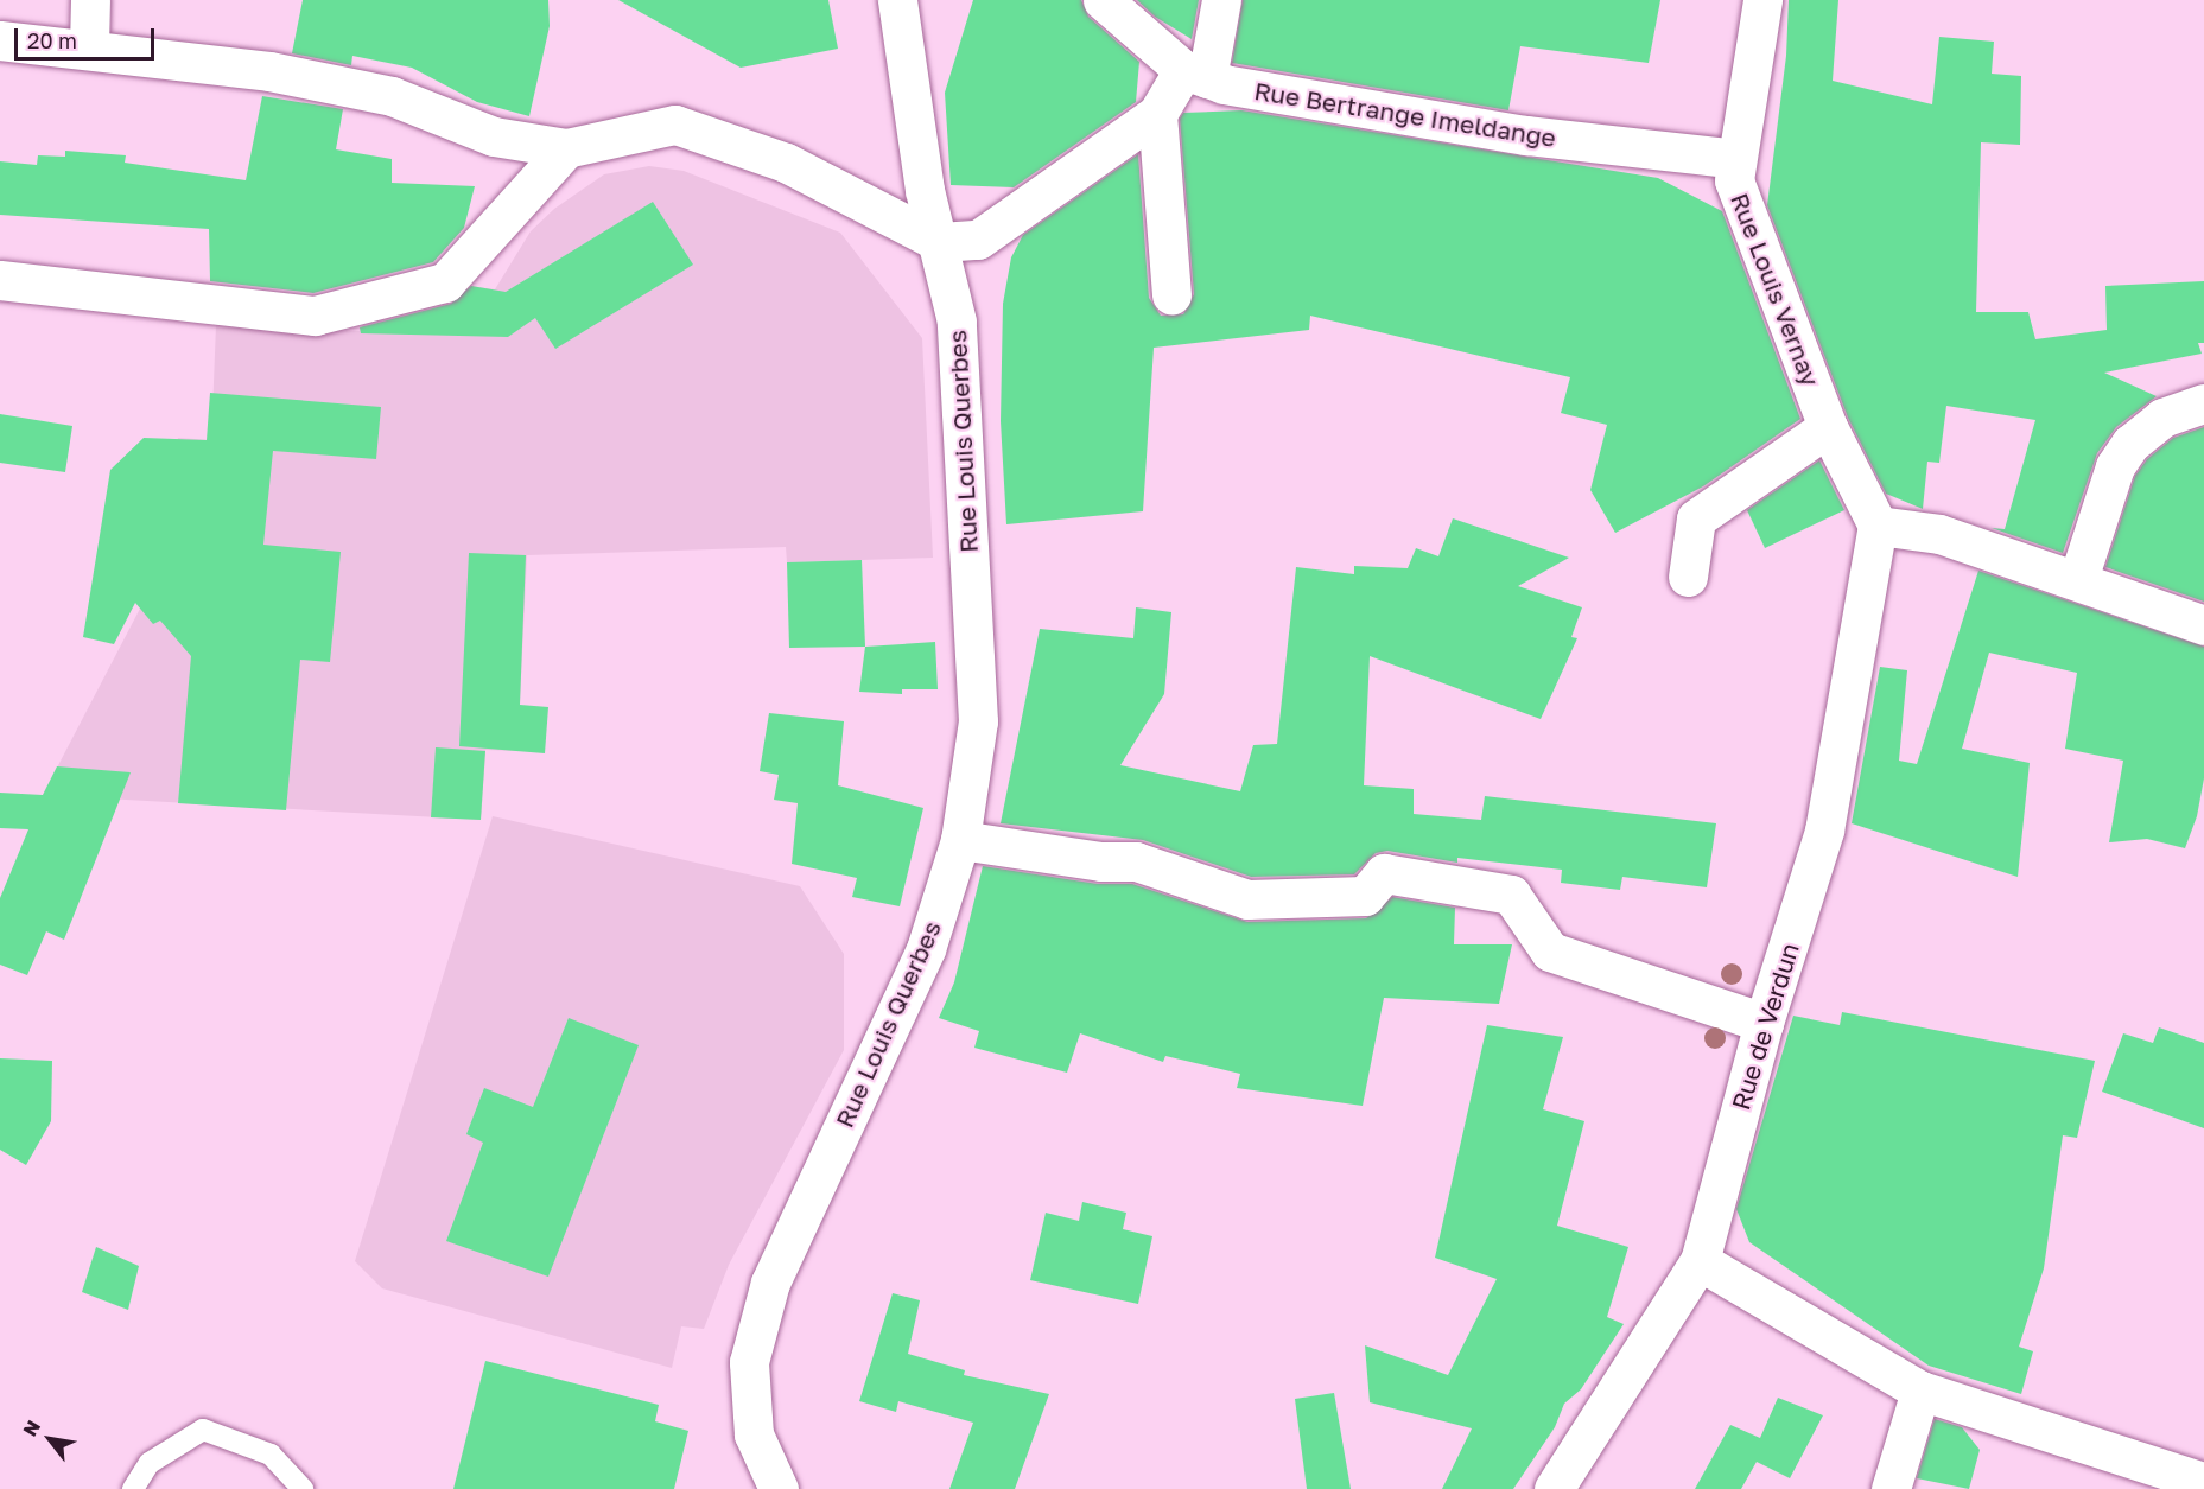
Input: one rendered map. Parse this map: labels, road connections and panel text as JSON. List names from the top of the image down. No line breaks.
{"streets":{"street":["Rue Bertrange Imeldange","Rue Louis Vernay","Rue Louis Querbes","Rue de Verdun"]},"crossings":[["Rue Bertrange Imeldange","Rue Louis Vernay"],["Rue Louis Vernay","Rue de Verdun"]],"scale_bar":"20 m","north":"top left"}
